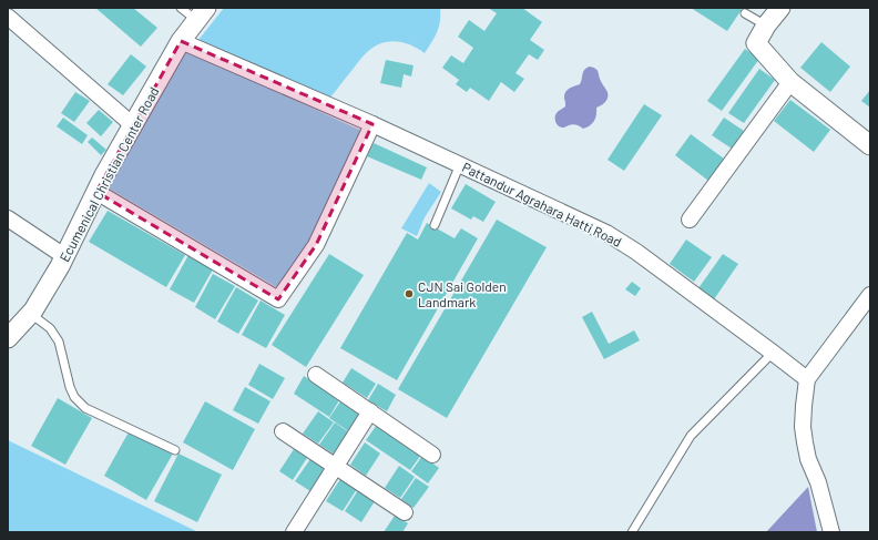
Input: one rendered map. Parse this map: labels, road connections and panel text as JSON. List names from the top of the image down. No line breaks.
{"streets":{"street":["Ecumenical Christian Center Road","Pattandur Agrahara Hatti Road"]},"crossings":[["Ecumenical Christian Center Road","Pattandur Agrahara Hatti Road"]],"places":["CJN Sai Golden Landmark"]}
